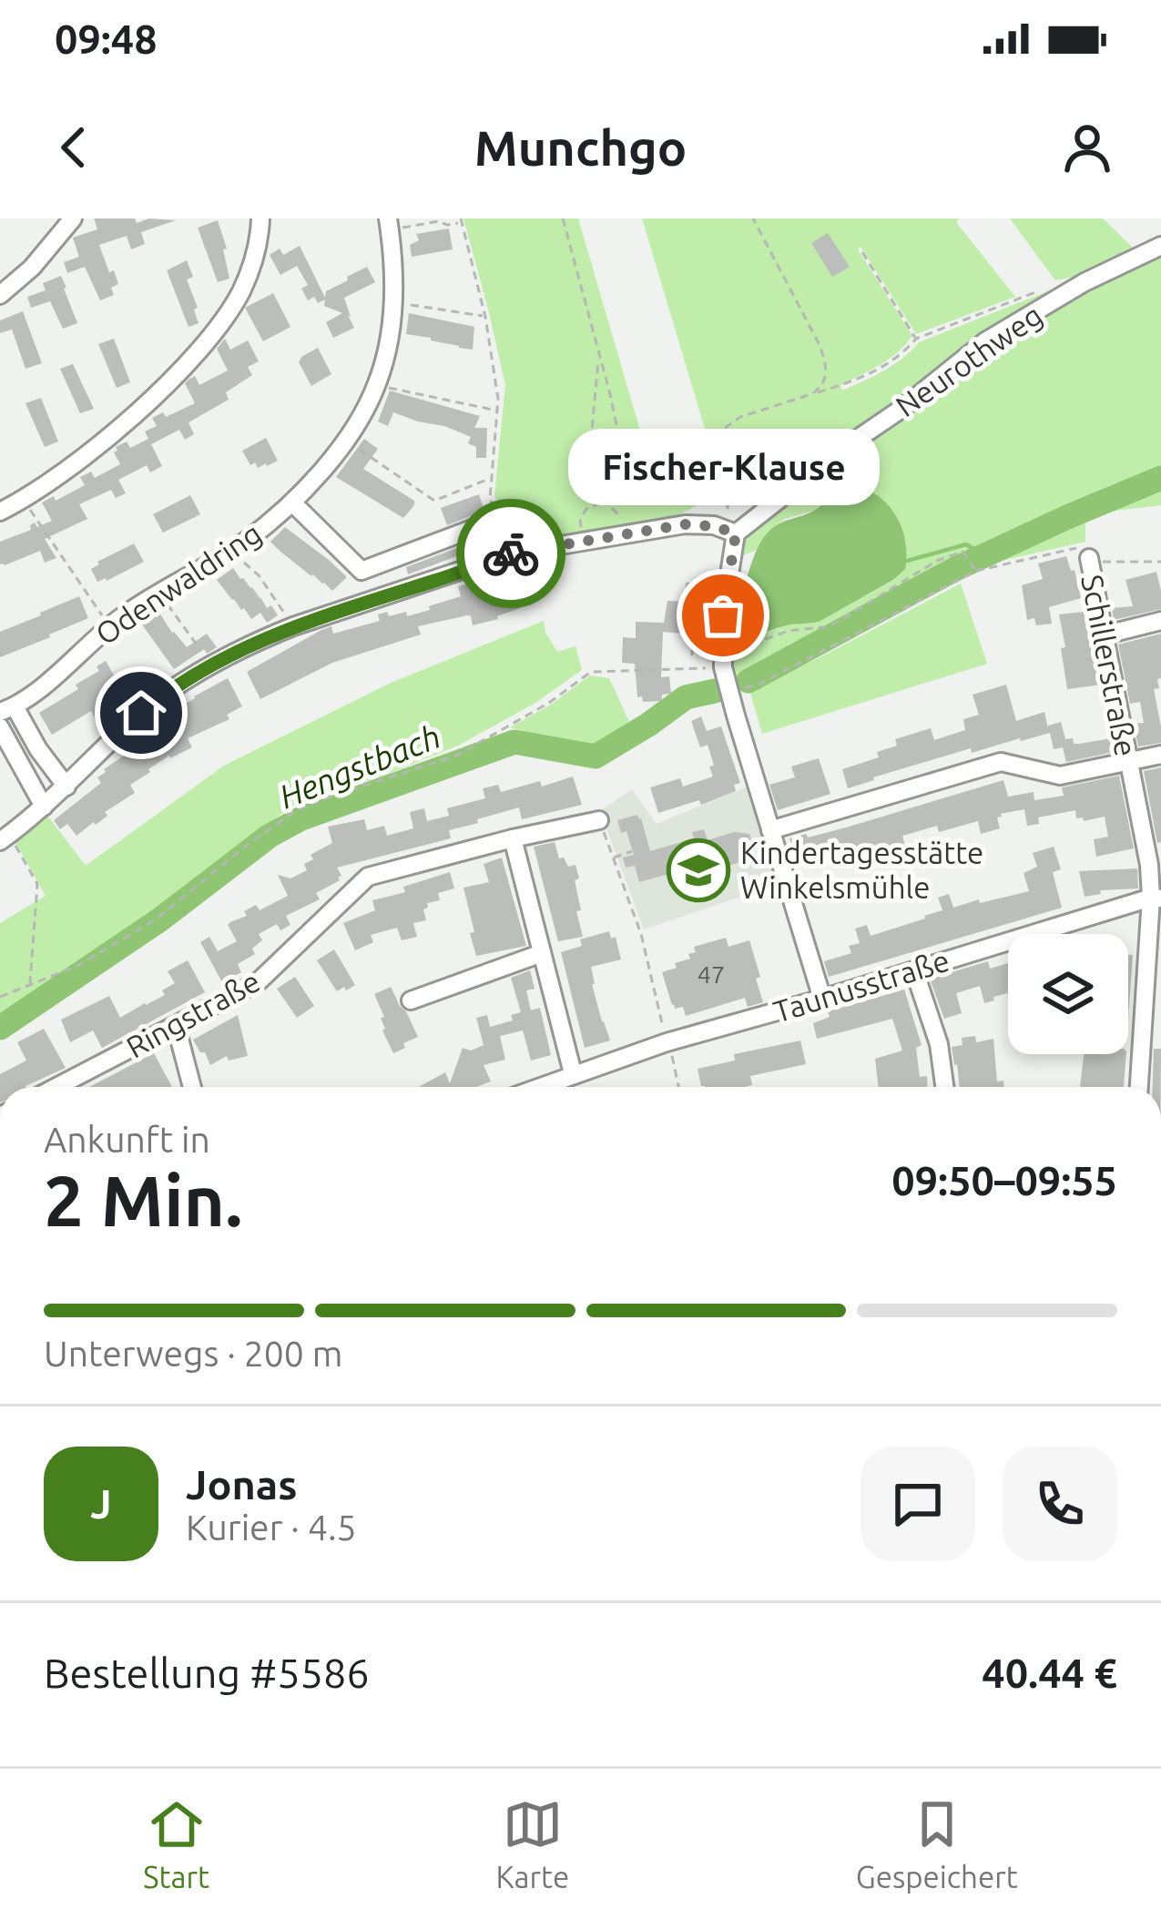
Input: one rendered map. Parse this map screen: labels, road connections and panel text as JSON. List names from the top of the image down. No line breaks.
{"streets":{"street":["Neurothweg","Odenwaldring","Schillerstraße","Taunusstraße","Ringstraße"]},"crossings":[["Schillerstraße","Taunusstraße"]],"water":["Hengstbach"],"places":{"other":["Fischer-Klause"],"school or university":["Kindertagesstätte Winkelsmühle"]},"house_numbers":["47"],"page":{"status":"09:48","header":"Munchgo","bubble":"Fischer-Klause","heading":["2 Min.","Ankunft in","09:50–09:55"],"panel":["Jonas","Kurier · 4.5","Bestellung #5586","40.44 €"],"bar":"Unterwegs · 200 m","round":"J","tabs":["Start","Karte","Gespeichert"]}}
